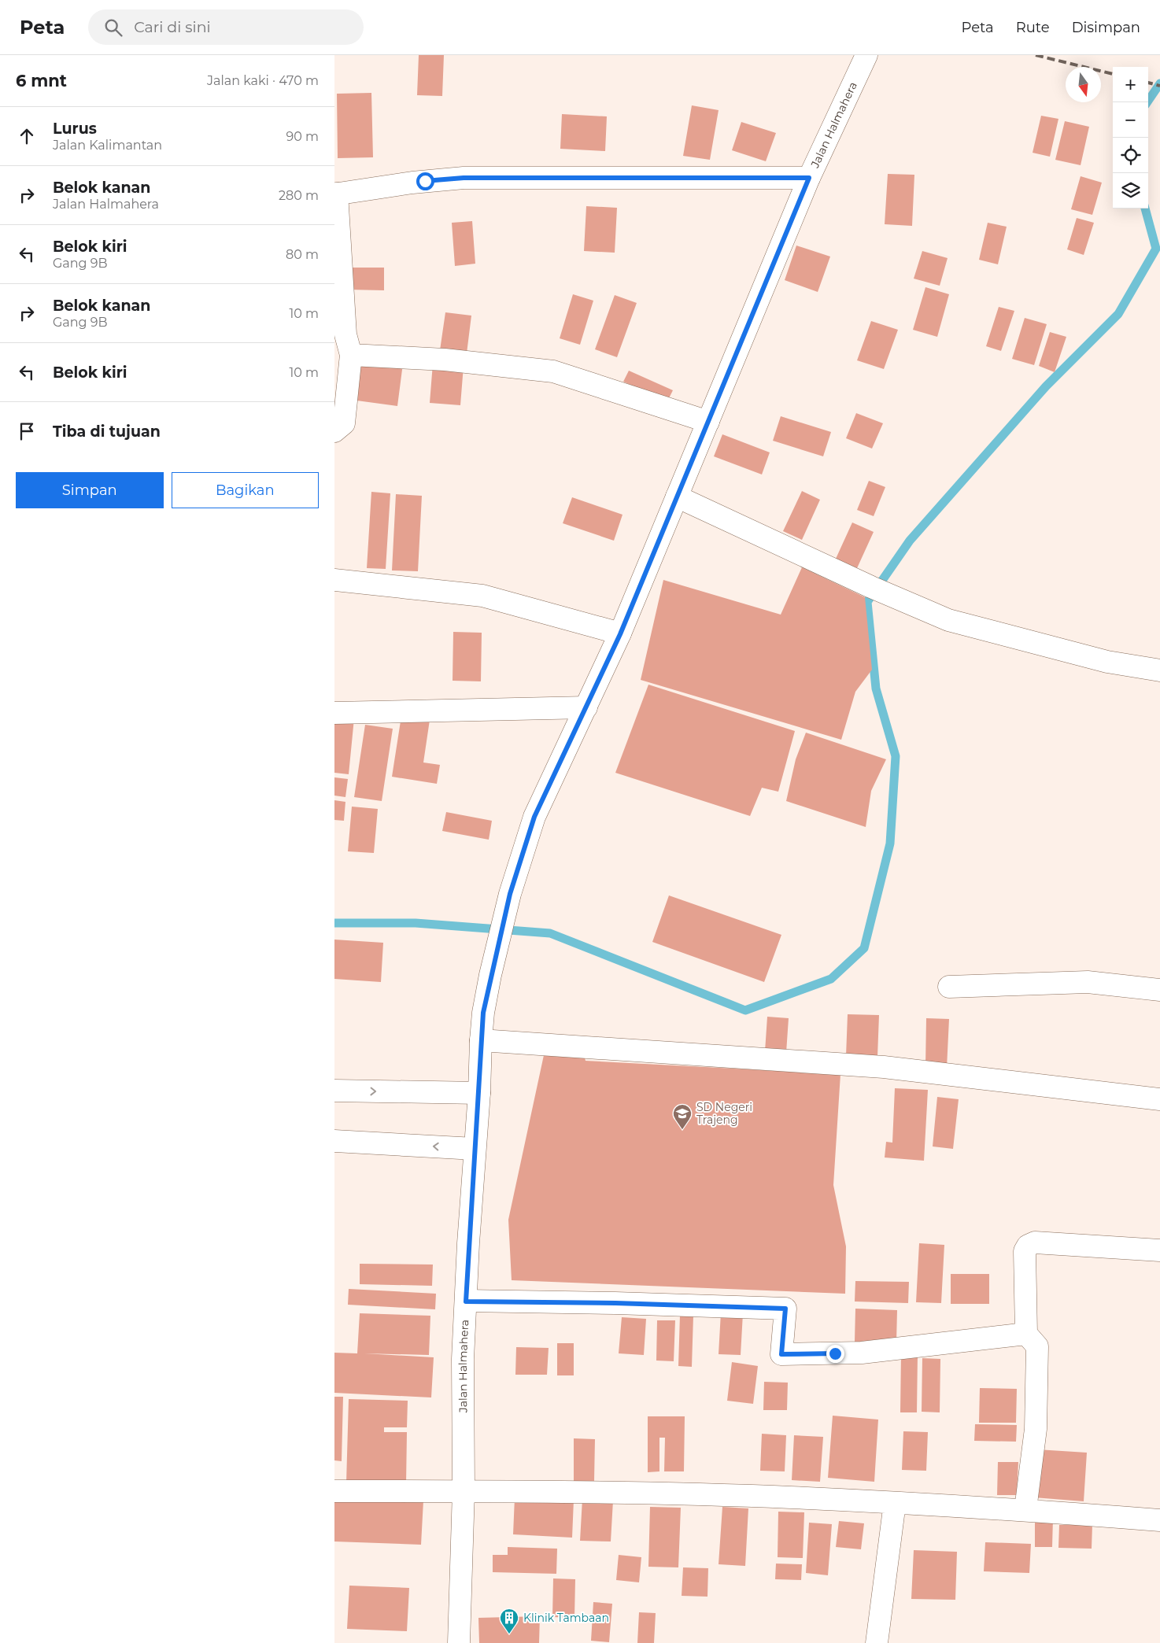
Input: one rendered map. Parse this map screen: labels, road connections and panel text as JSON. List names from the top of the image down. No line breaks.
{"streets":{"street":["Jalan Halmahera"]},"places":{"school or university":["SD Negeri Trajeng"],"building":["Klinik Tambaan"]},"north":"bottom","page":{"header":"Peta","search":"Cari di sini","nav":["Peta","Rute","Disimpan"],"heading":["6 mnt","Jalan kaki · 470 m"],"map_buttons":["+","−"],"list":[["Lurus","Jalan Kalimantan","90 m"],["Belok kanan","Jalan Halmahera","280 m"],["Belok kiri","Gang 9B","80 m"],["Belok kanan","Gang 9B","10 m"],["Belok kiri","10 m"],"Tiba di tujuan"],"buttons":["Simpan","Bagikan"]}}
